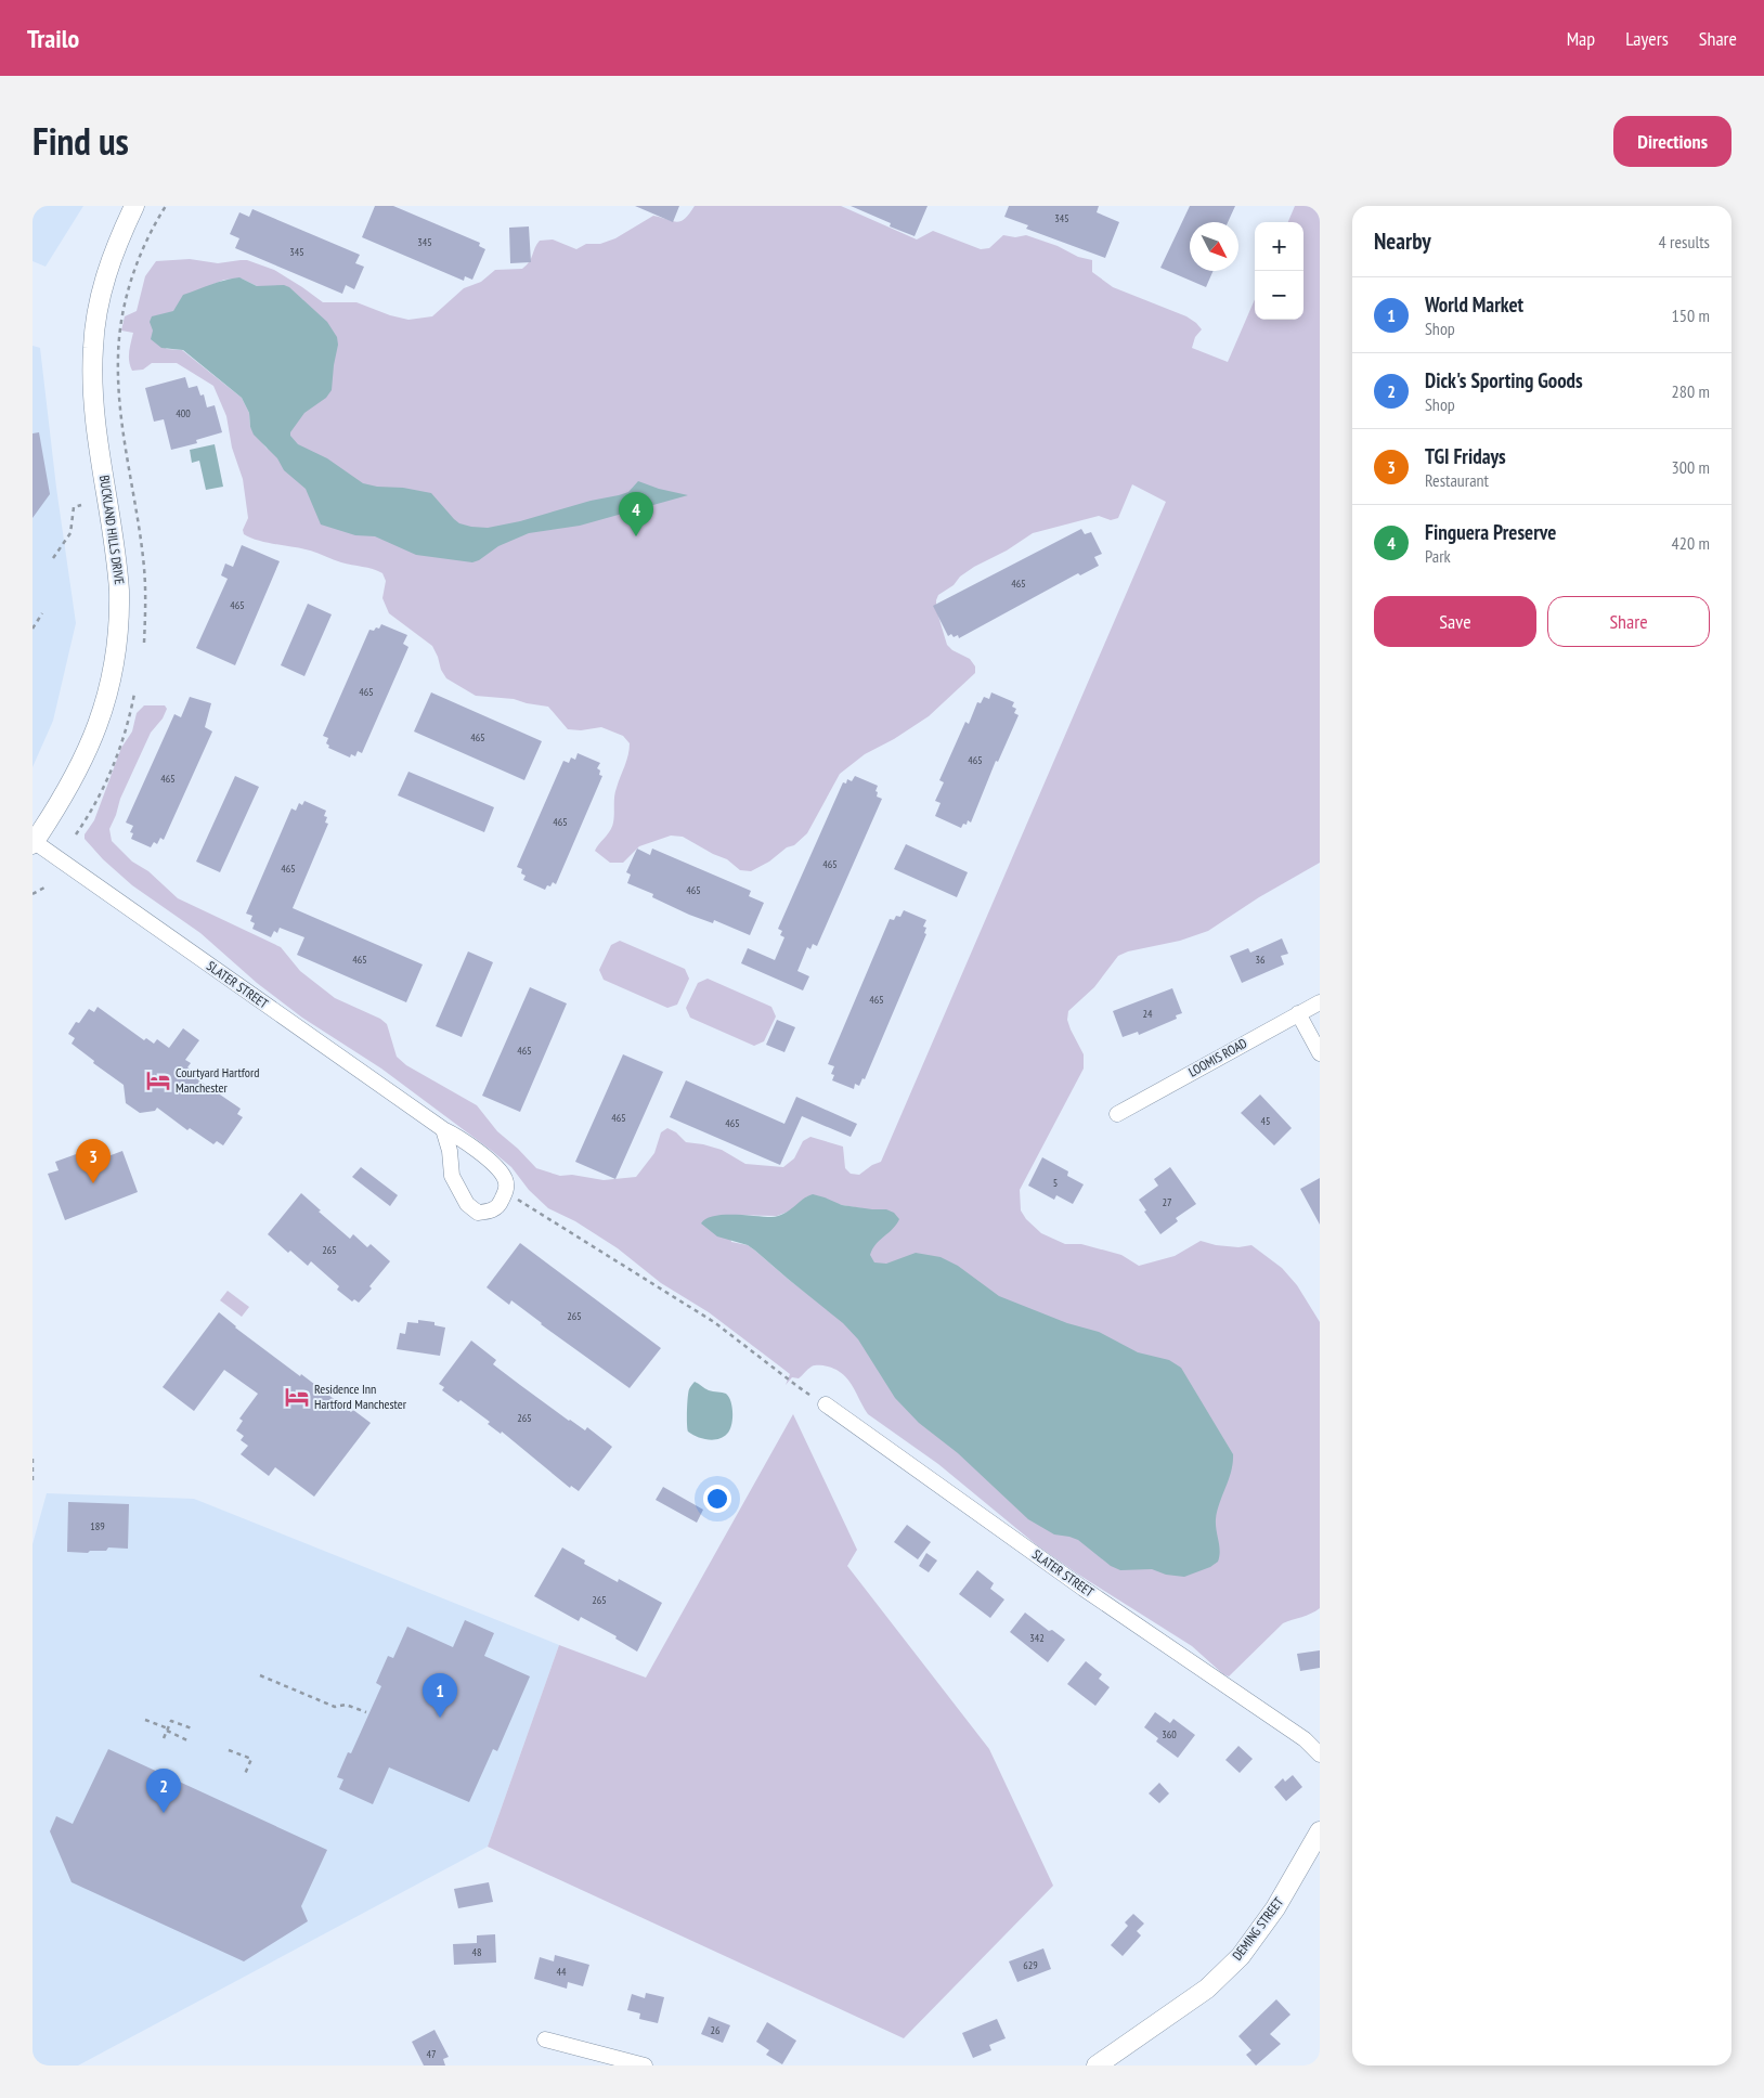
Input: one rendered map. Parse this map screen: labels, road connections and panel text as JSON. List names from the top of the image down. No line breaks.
{"streets":{"street":["BUCKLAND HILLS DRIVE","SLATER STREET","LOOMIS ROAD","DEMING STREET"]},"crossings":[["BUCKLAND HILLS DRIVE","SLATER STREET"]],"places":{"hotel":["Courtyard Hartford Manchester","Residence Inn Hartford Manchester"]},"house_numbers":["345","345","345","400","465","465","465","465","465","465","465","465","465","465","465","36","465","24","465","465","45","465","5","27","265","265","265","189","265","342","360","48","629","44","26","47"],"north":"bottom right","page":{"header":"Trailo","nav":["Map","Layers","Share"],"title":"Find us","buttons":["Directions",["Save","Share"]],"heading":["Nearby","4 results"],"map_buttons":["+","−"],"list":[{"mark":"1","name":"World Market","note":"Shop","value":"150 m"},{"mark":"2","name":"Dick's Sporting Goods","note":"Shop","value":"280 m"},{"mark":"3","name":"TGI Fridays","note":"Restaurant","value":"300 m"},{"mark":"4","name":"Finguera Preserve","note":"Park","value":"420 m"}],"pins":["4","3","1","2"]}}
